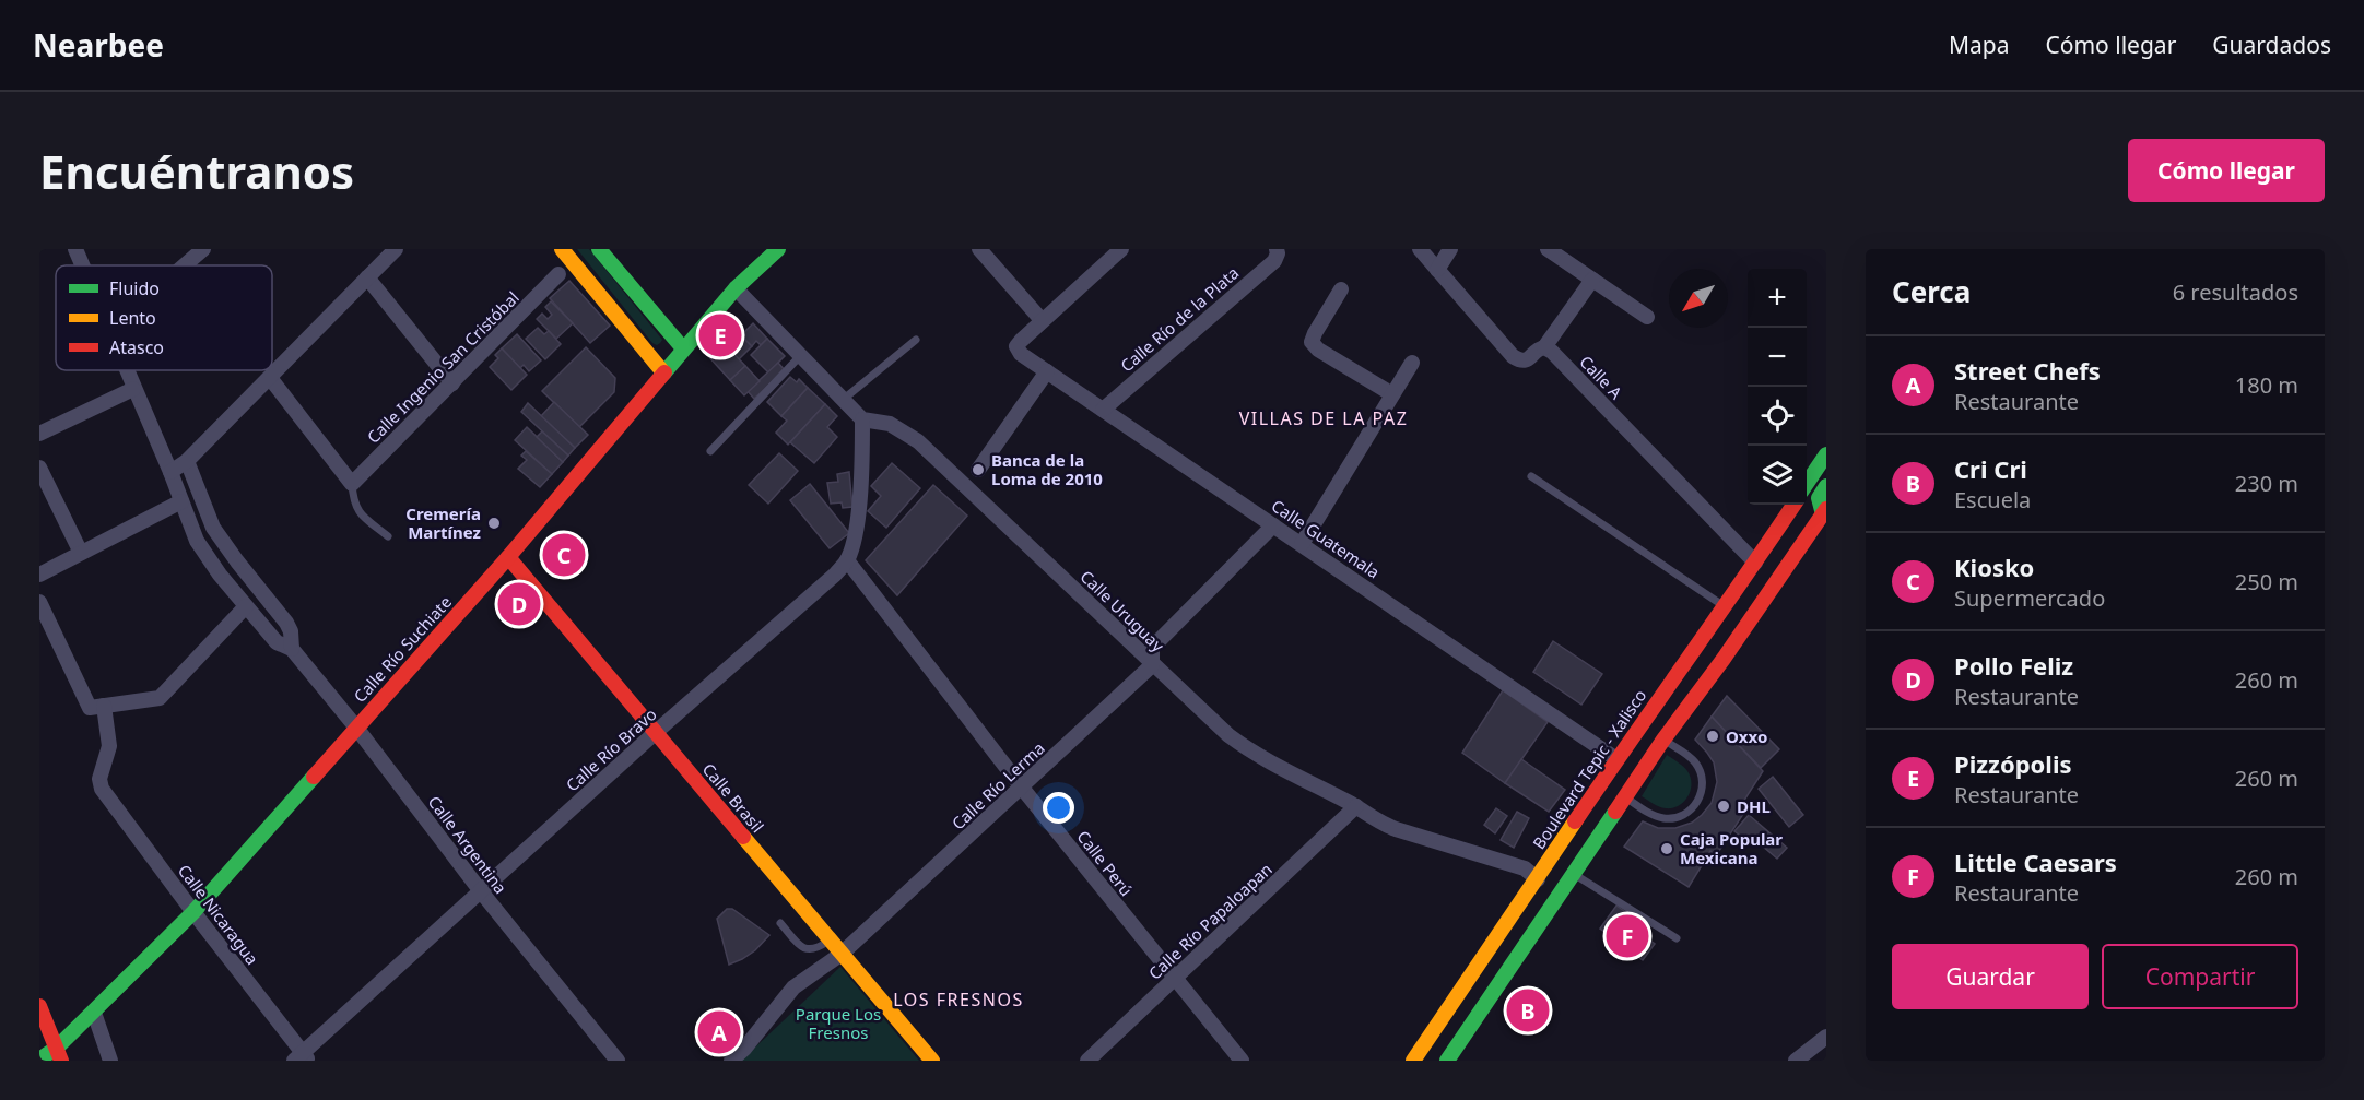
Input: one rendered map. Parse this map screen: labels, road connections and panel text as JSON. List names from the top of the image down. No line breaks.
{"streets":{"main road":["Calle Río Suchiate","Boulevard Tepic - Xalisco","Calle Brasil"],"street":["Calle Río de la Plata","Calle Ingenio San Cristóbal","Calle A","Calle Guatemala","Calle Uruguay","Calle Río Bravo","Calle Río Lerma","Calle Argentina","Calle Perú","Calle Nicaragua","Calle Río Papaloapan"]},"crossings":[["Calle Río de la Plata","Calle Guatemala"],["Calle A","Boulevard Tepic - Xalisco"],["Calle Guatemala","Boulevard Tepic - Xalisco"],["Calle Guatemala","Calle Río Lerma"],["Calle Uruguay","Calle Río Bravo"],["Calle Uruguay","Boulevard Tepic - Xalisco"],["Calle Uruguay","Calle Río Lerma"],["Calle Uruguay","Calle Río Papaloapan"],["Calle Río Suchiate","Calle Brasil"],["Calle Río Suchiate","Calle Argentina"],["Calle Río Suchiate","Calle Nicaragua"],["Calle Río Bravo","Calle Brasil"],["Calle Río Bravo","Calle Argentina"],["Calle Río Bravo","Calle Perú"],["Calle Río Bravo","Calle Nicaragua"],["Calle Río Lerma","Calle Brasil"],["Calle Río Lerma","Calle Perú"],["Calle Perú","Calle Río Papaloapan"]],"districts":["VILLAS DE LA PAZ","LOS FRESNOS"],"parks":["Parque Los Fresnos"],"places":["Banca de la Loma de 2010","Cremería Martínez","Oxxo","DHL","Caja Popular Mexicana"],"legend":["Fluido","Lento","Atasco"],"north":"bottom left","page":{"header":"Nearbee","nav":["Mapa","Cómo llegar","Guardados"],"buttons":["Cómo llegar",["Guardar","Compartir"]],"title":"Encuéntranos","heading":["Cerca","6 resultados"],"map_buttons":["+","−"],"pins":["E","C","D","F","B","A"],"list":[{"mark":"A","name":"Street Chefs","note":"Restaurante","value":"180 m"},{"mark":"B","name":"Cri Cri","note":"Escuela","value":"230 m"},{"mark":"C","name":"Kiosko","note":"Supermercado","value":"250 m"},{"mark":"D","name":"Pollo Feliz","note":"Restaurante","value":"260 m"},{"mark":"E","name":"Pizzópolis","note":"Restaurante","value":"260 m"},{"mark":"F","name":"Little Caesars","note":"Restaurante","value":"260 m"}]}}
